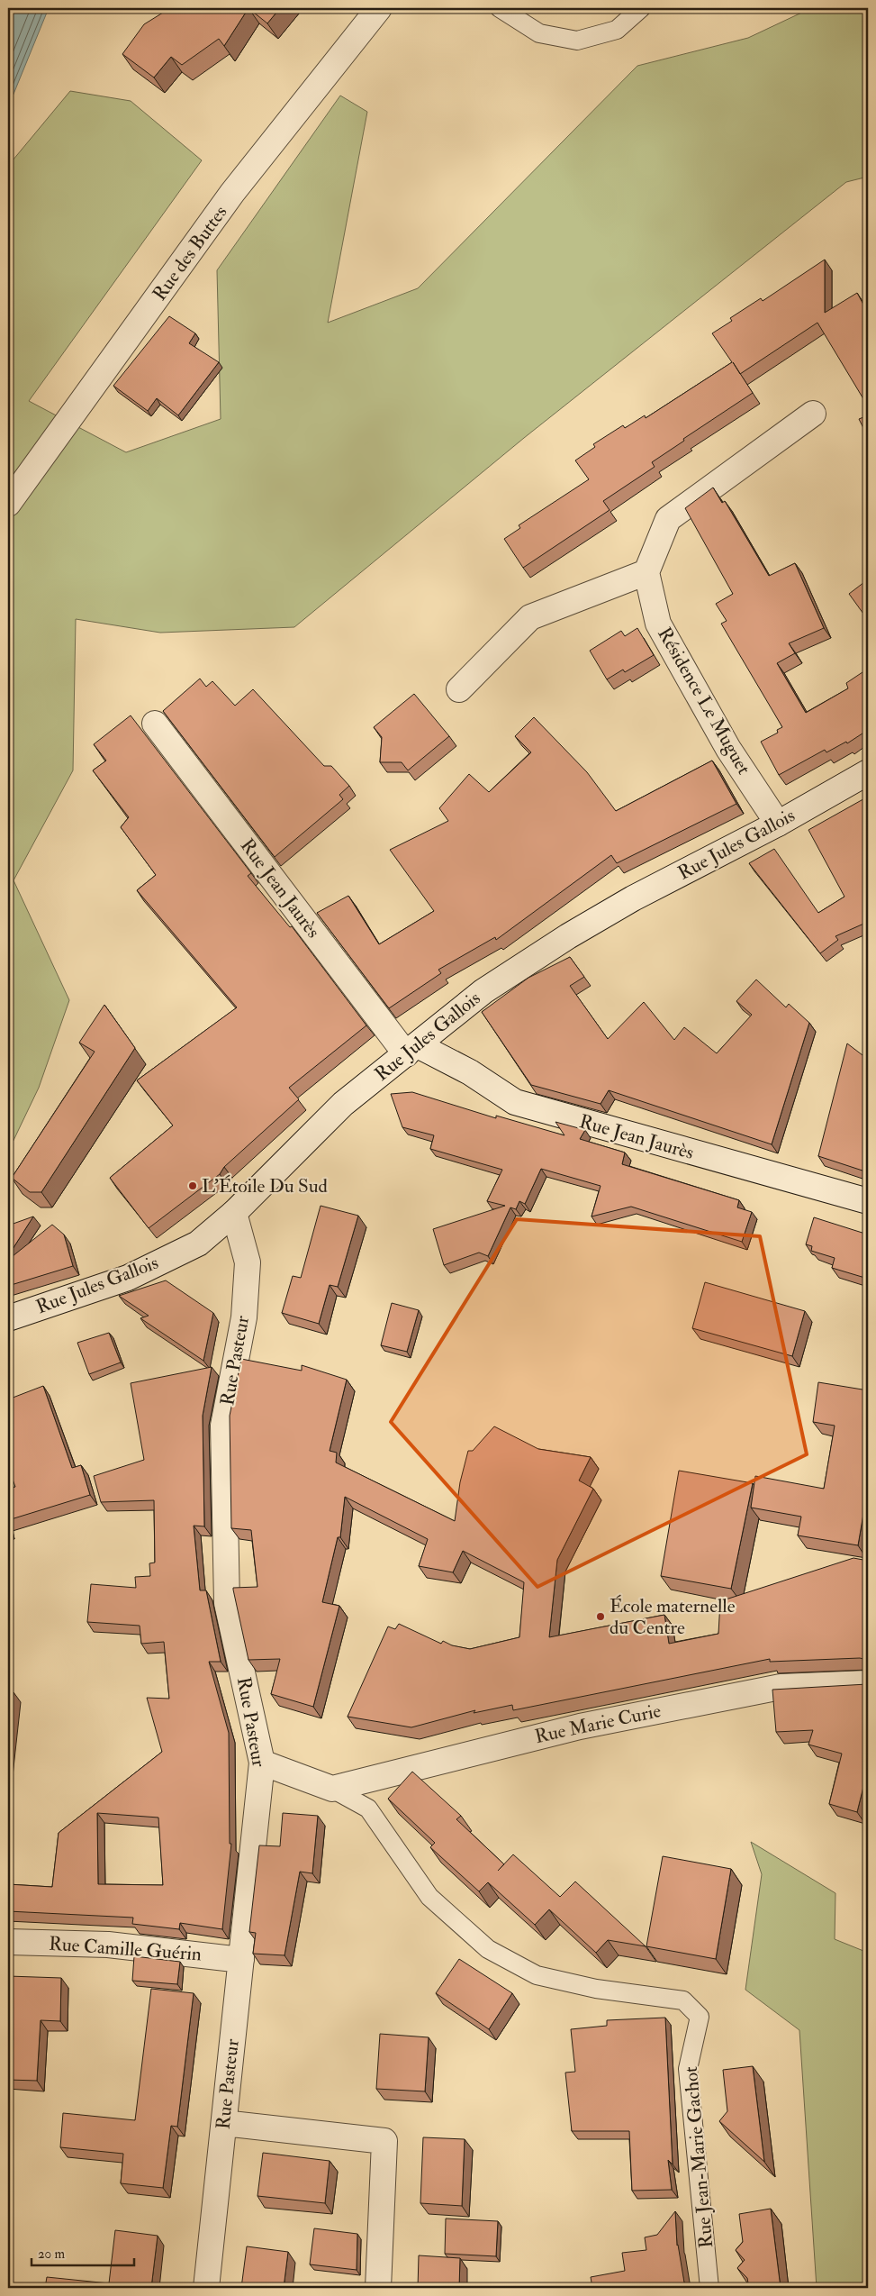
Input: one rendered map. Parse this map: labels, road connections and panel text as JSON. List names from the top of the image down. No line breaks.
{"streets":{"street":["Rue des Buttes","Résidence Le Muguet","Rue Jules Gallois","Rue Jean Jaurès","Rue Pasteur","Rue Marie Curie","Rue Camille Guérin","Rue Jean-Marie Gachot"]},"crossings":[["Résidence Le Muguet","Rue Jules Gallois"],["Rue Jules Gallois","Rue Jean Jaurès"],["Rue Jules Gallois","Rue Pasteur"],["Rue Pasteur","Rue Camille Guérin"],["Rue Pasteur","Rue Jean-Marie Gachot"],["Rue Marie Curie","Rue Jean-Marie Gachot"]],"places":["L'Étoile Du Sud","École maternelle du Centre"],"scale_bar":"20 m"}
